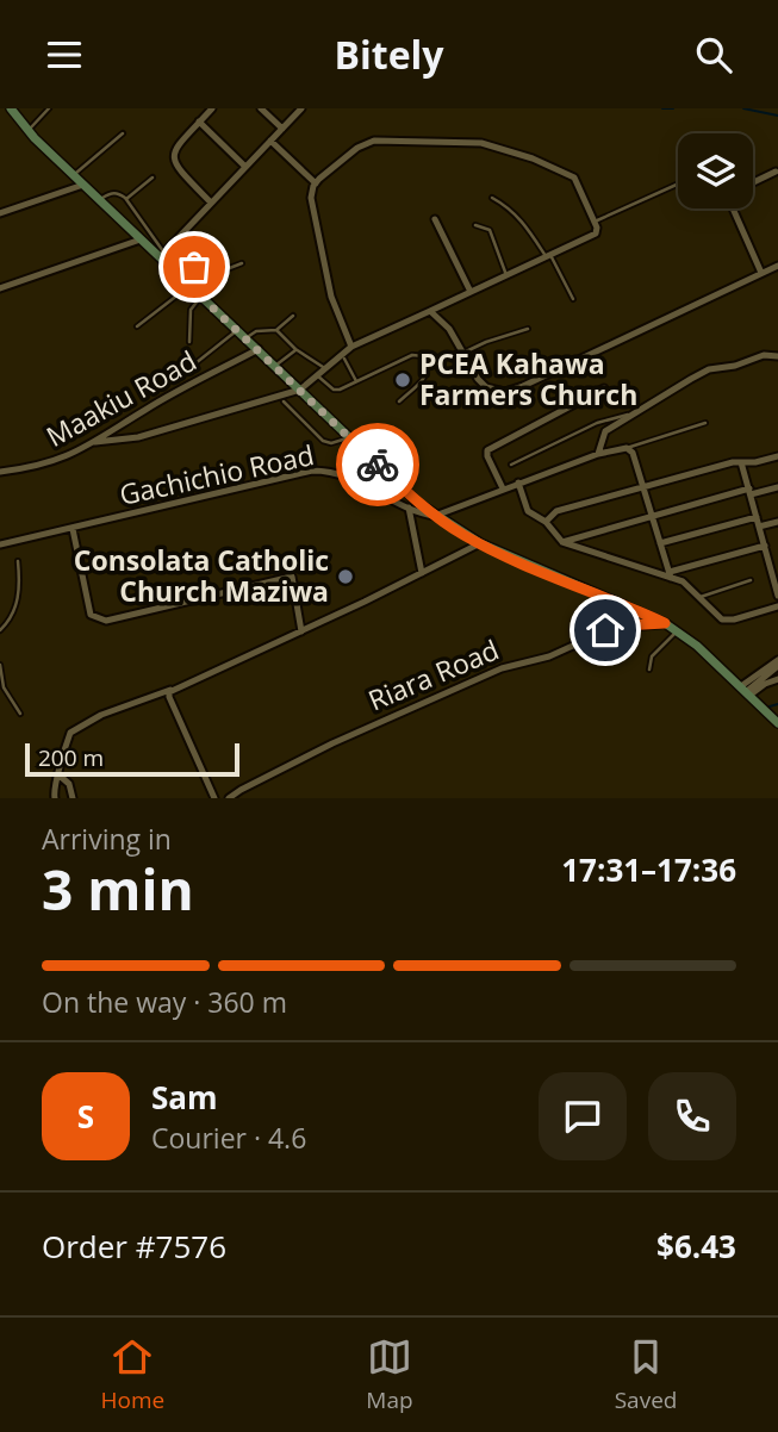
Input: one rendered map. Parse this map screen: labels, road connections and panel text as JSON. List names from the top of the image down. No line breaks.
{"streets":{"street":["Maakiu Road","Gachichio Road","Riara Road"]},"places":["PCEA Kahawa Farmers Church","Consolata Catholic Church Maziwa"],"scale_bar":"200 m","page":{"header":"Bitely","scale":"200 m","heading":["3 min","Arriving in","17:31–17:36"],"panel":["Sam","Courier · 4.6","Order #7576","$6.43"],"bar":"On the way · 360 m","round":"S","tabs":["Home","Map","Saved"]}}
